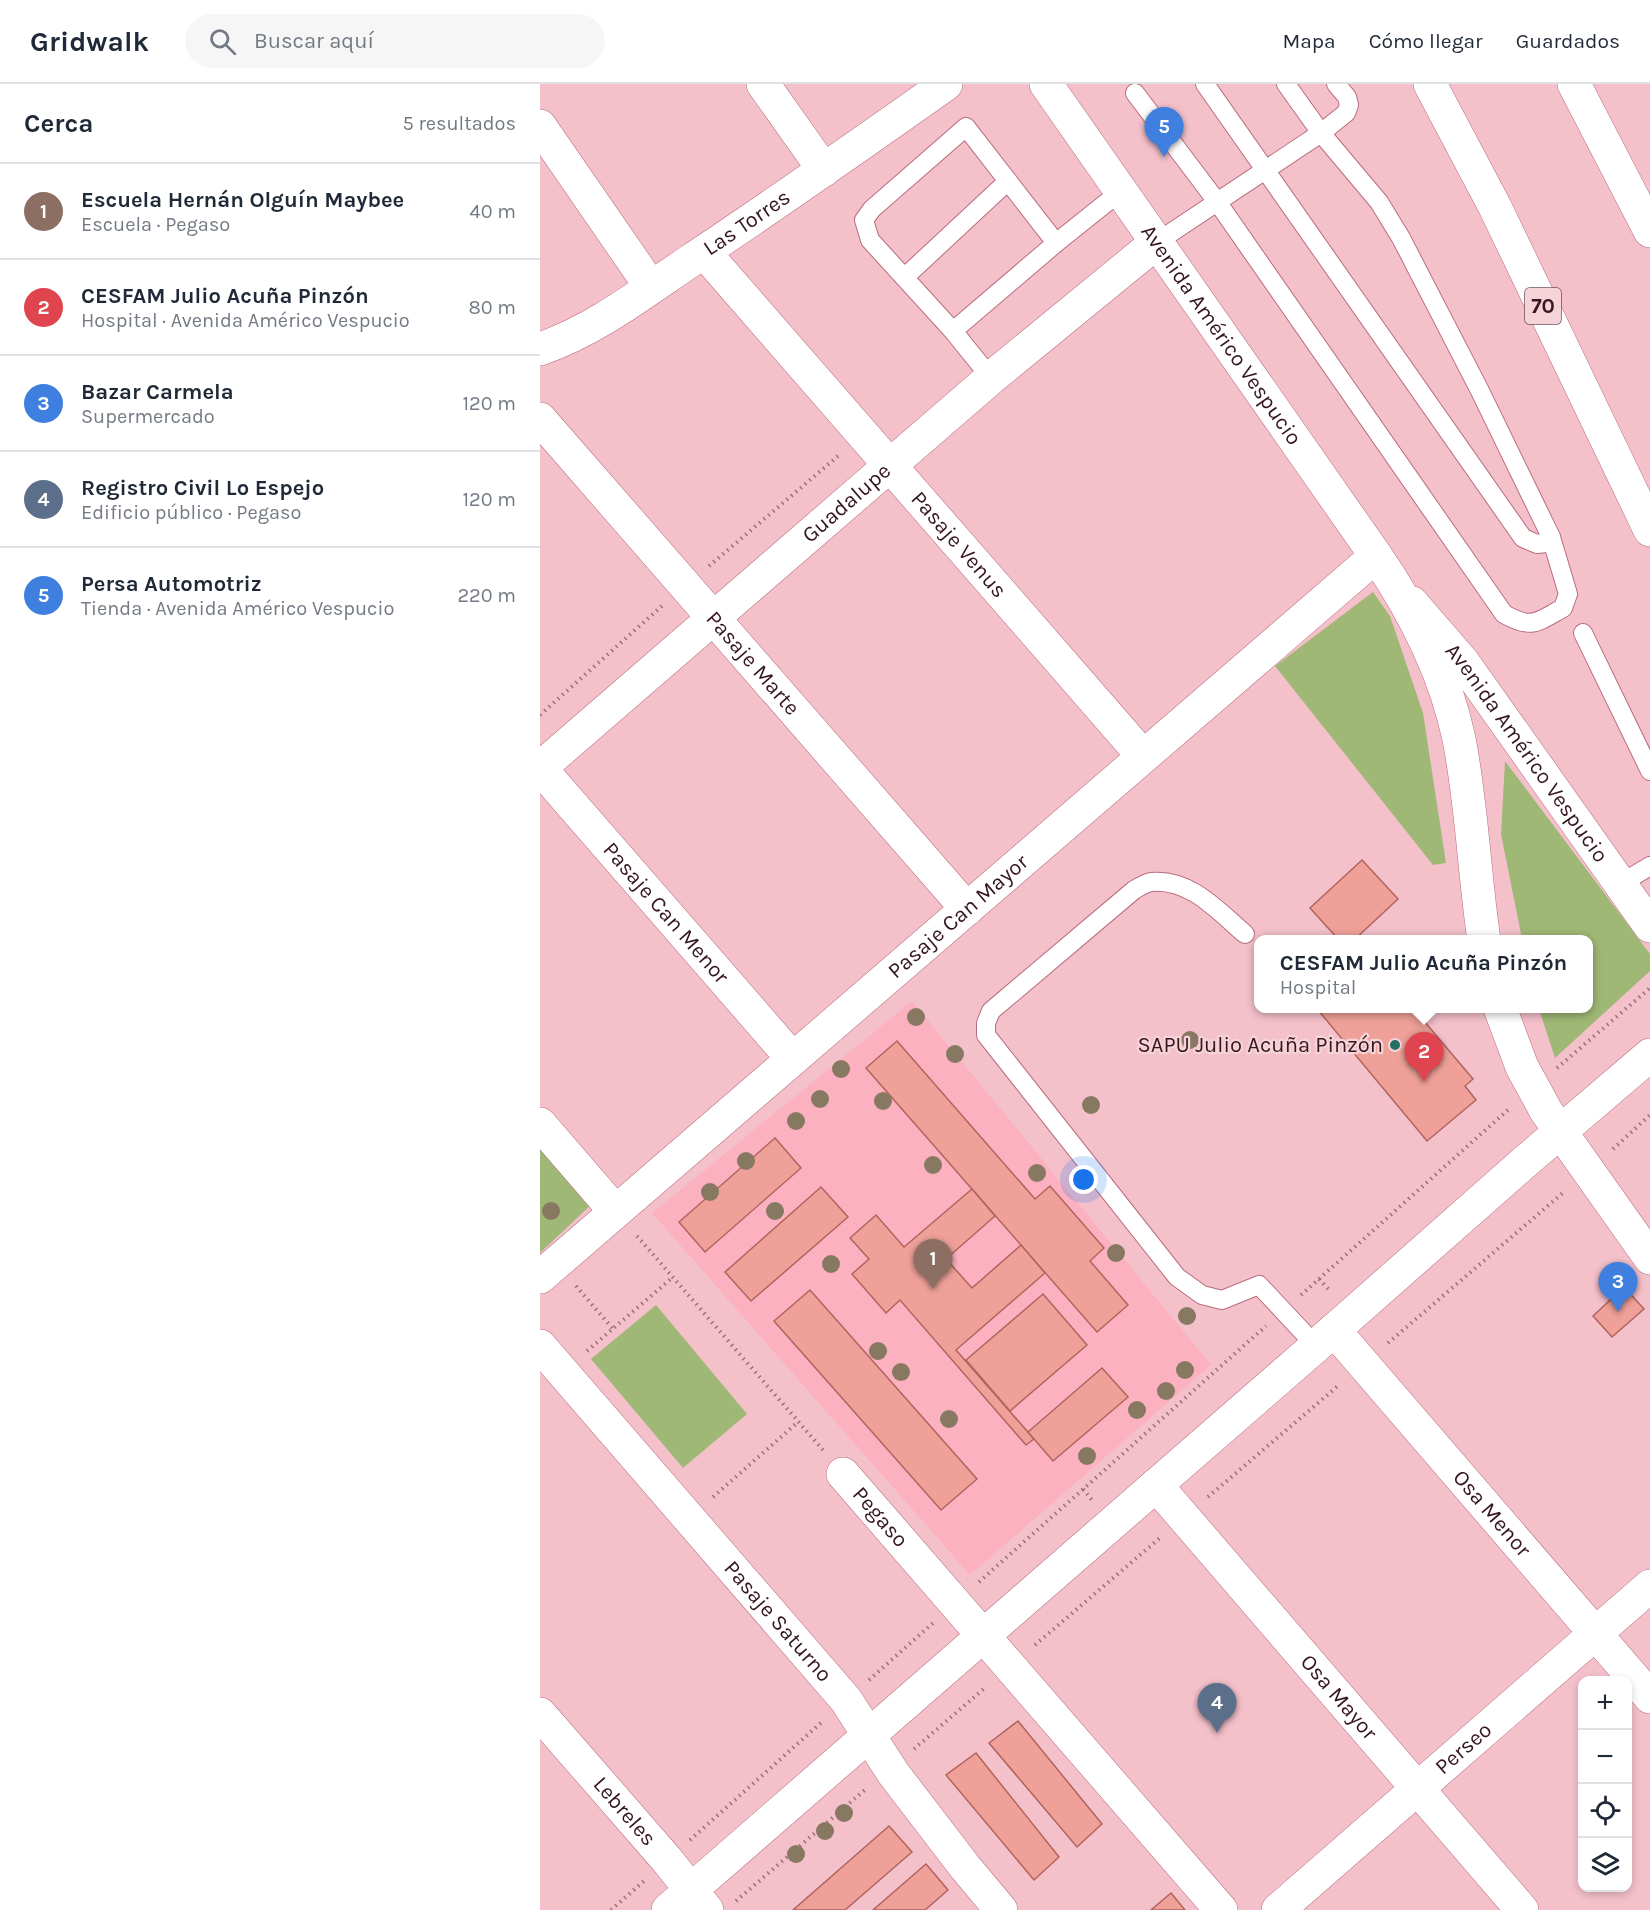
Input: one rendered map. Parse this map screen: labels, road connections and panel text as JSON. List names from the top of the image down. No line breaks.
{"streets":{"main road":["Las Torres","70","Avenida Américo Vespucio","Guadalupe","Pasaje Venus","Pasaje Marte","Pasaje Can Menor","Pasaje Can Mayor","Osa Menor","Pegaso","Pasaje Saturno","Osa Mayor","Perseo","Lebreles"]},"crossings":[["Las Torres","Pasaje Venus"],["Avenida Américo Vespucio","Guadalupe"],["Avenida Américo Vespucio","Pasaje Can Mayor"],["Guadalupe","Pasaje Venus"],["Guadalupe","Pasaje Marte"],["Guadalupe","Pasaje Can Menor"],["Pasaje Venus","Pasaje Can Mayor"],["Pasaje Marte","Pasaje Can Mayor"],["Pasaje Can Menor","Pasaje Can Mayor"],["Pasaje Can Mayor","Pegaso"],["Osa Menor","Perseo"],["Osa Mayor","Perseo"]],"places":["SAPU Julio Acuña Pinzón"],"page":{"header":"Gridwalk","search":"Buscar aquí","nav":["Mapa","Cómo llegar","Guardados"],"heading":["Cerca","5 resultados"],"pins":["5","2","1","3","4"],"list":[{"mark":"1","name":"Escuela Hernán Olguín Maybee","note":"Escuela · Pegaso","value":"40 m"},{"mark":"2","name":"CESFAM Julio Acuña Pinzón","note":"Hospital · Avenida Américo Vespucio","value":"80 m"},{"mark":"3","name":"Bazar Carmela","note":"Supermercado","value":"120 m"},{"mark":"4","name":"Registro Civil Lo Espejo","note":"Edificio público · Pegaso","value":"120 m"},{"mark":"5","name":"Persa Automotriz","note":"Tienda · Avenida Américo Vespucio","value":"220 m"}],"popup":["CESFAM Julio Acuña Pinzón","Hospital"],"map_buttons":["+","−"]}}
